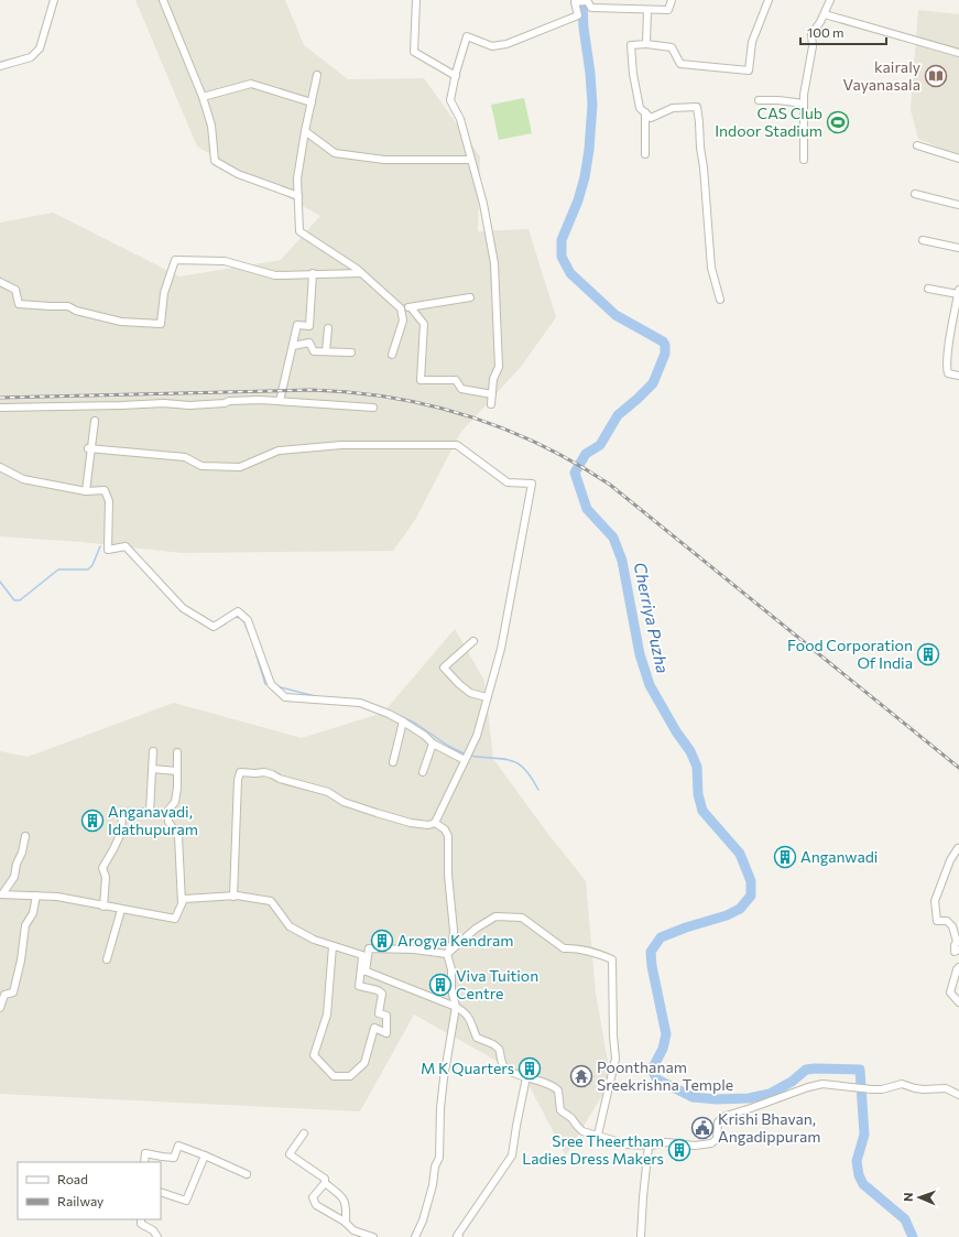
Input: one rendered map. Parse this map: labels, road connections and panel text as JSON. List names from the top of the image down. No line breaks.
{"water":["Cherriya Puzha"],"places":{"library":["kairaly Vayanasala"],"sports":["CAS Club Indoor Stadium"],"building":["Food Corporation Of India","Anganavadi, Idathupuram","Anganwadi","Arogya Kendram","Viva Tuition Centre","M K Quarters","Sree Theertham Ladies Dress Makers"],"temple":["Poonthanam Sreekrishna Temple"],"public building":["Krishi Bhavan, Angadippuram"]},"legend":["Road","Railway"],"scale_bar":"100 m","north":"left"}
